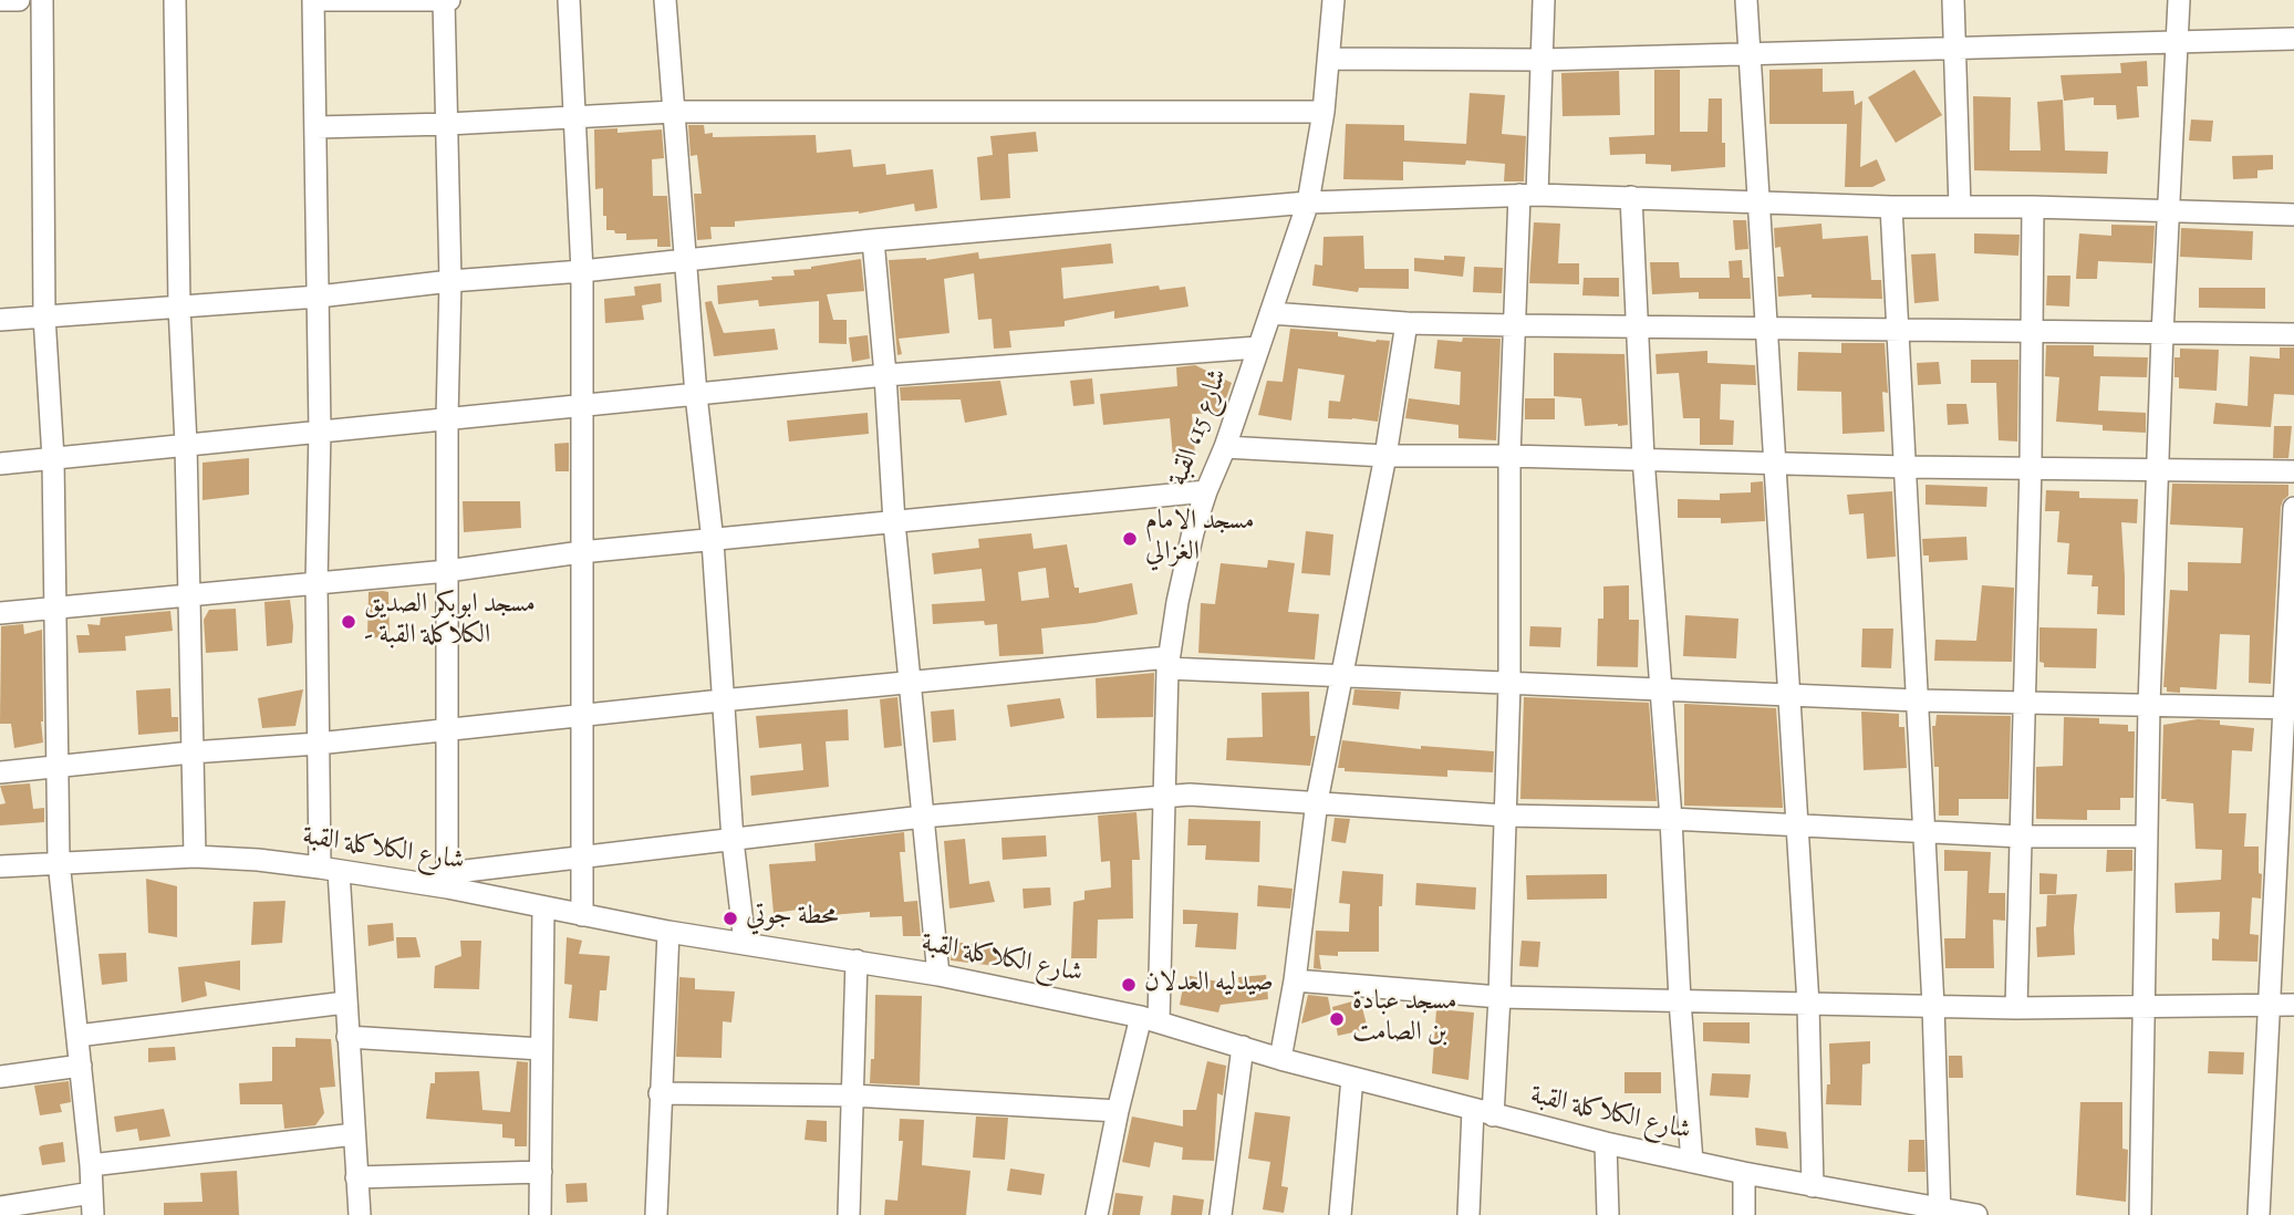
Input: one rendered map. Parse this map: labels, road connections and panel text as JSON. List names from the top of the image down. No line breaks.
{"streets":{"street":["شارع 15، القبة","شارع الكلاكلة القبة"]},"crossings":[["شارع 15، القبة","شارع الكلاكلة القبة"]],"places":["مسجد الامام الغزالي","مسجد ابوبكر الصديق - الكلاكلة القبة","محطة جوتي","صيدليه العدلان","مسجد عبادة بن الصامت"]}
